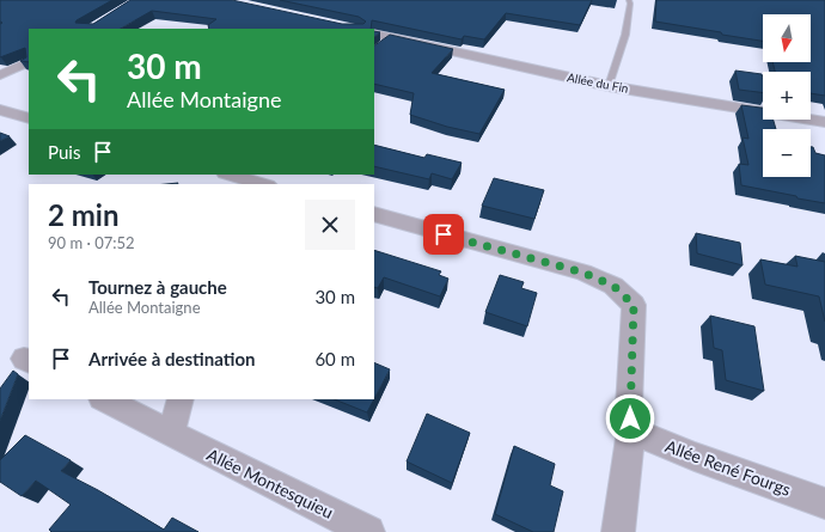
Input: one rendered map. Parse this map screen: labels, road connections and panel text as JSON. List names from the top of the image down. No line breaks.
{"streets":{"street":["Allée du Fin","Allée René Fourgs","Allée Montesquieu"]},"north":"bottom","page":{"map_buttons":["+","−"],"turn":["30 m","Allée Montaigne"],"then":"Puis","heading":["2 min","90 m · 07:52"],"list":[{"name":"Tournez à gauche","note":"Allée Montaigne","value":"30 m"},{"name":"Arrivée à destination","value":"60 m"}]}}
